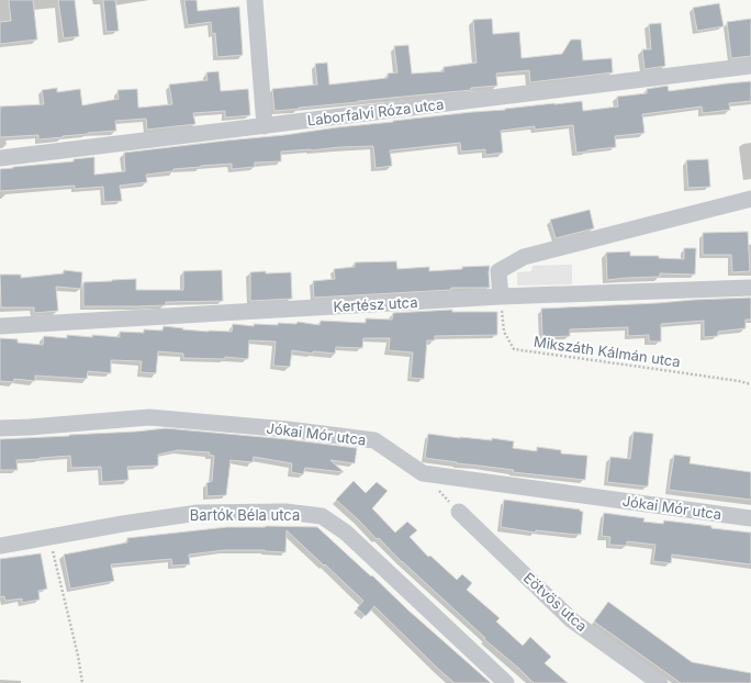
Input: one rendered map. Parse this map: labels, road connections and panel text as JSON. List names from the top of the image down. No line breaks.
{"streets":{"street":["Laborfalvi Róza utca","Kertész utca","Jókai Mór utca","Bartók Béla utca","Eötvös utca"],"path":["Mikszáth Kálmán utca"]},"crossings":[["Kertész utca","Mikszáth Kálmán utca"]]}
